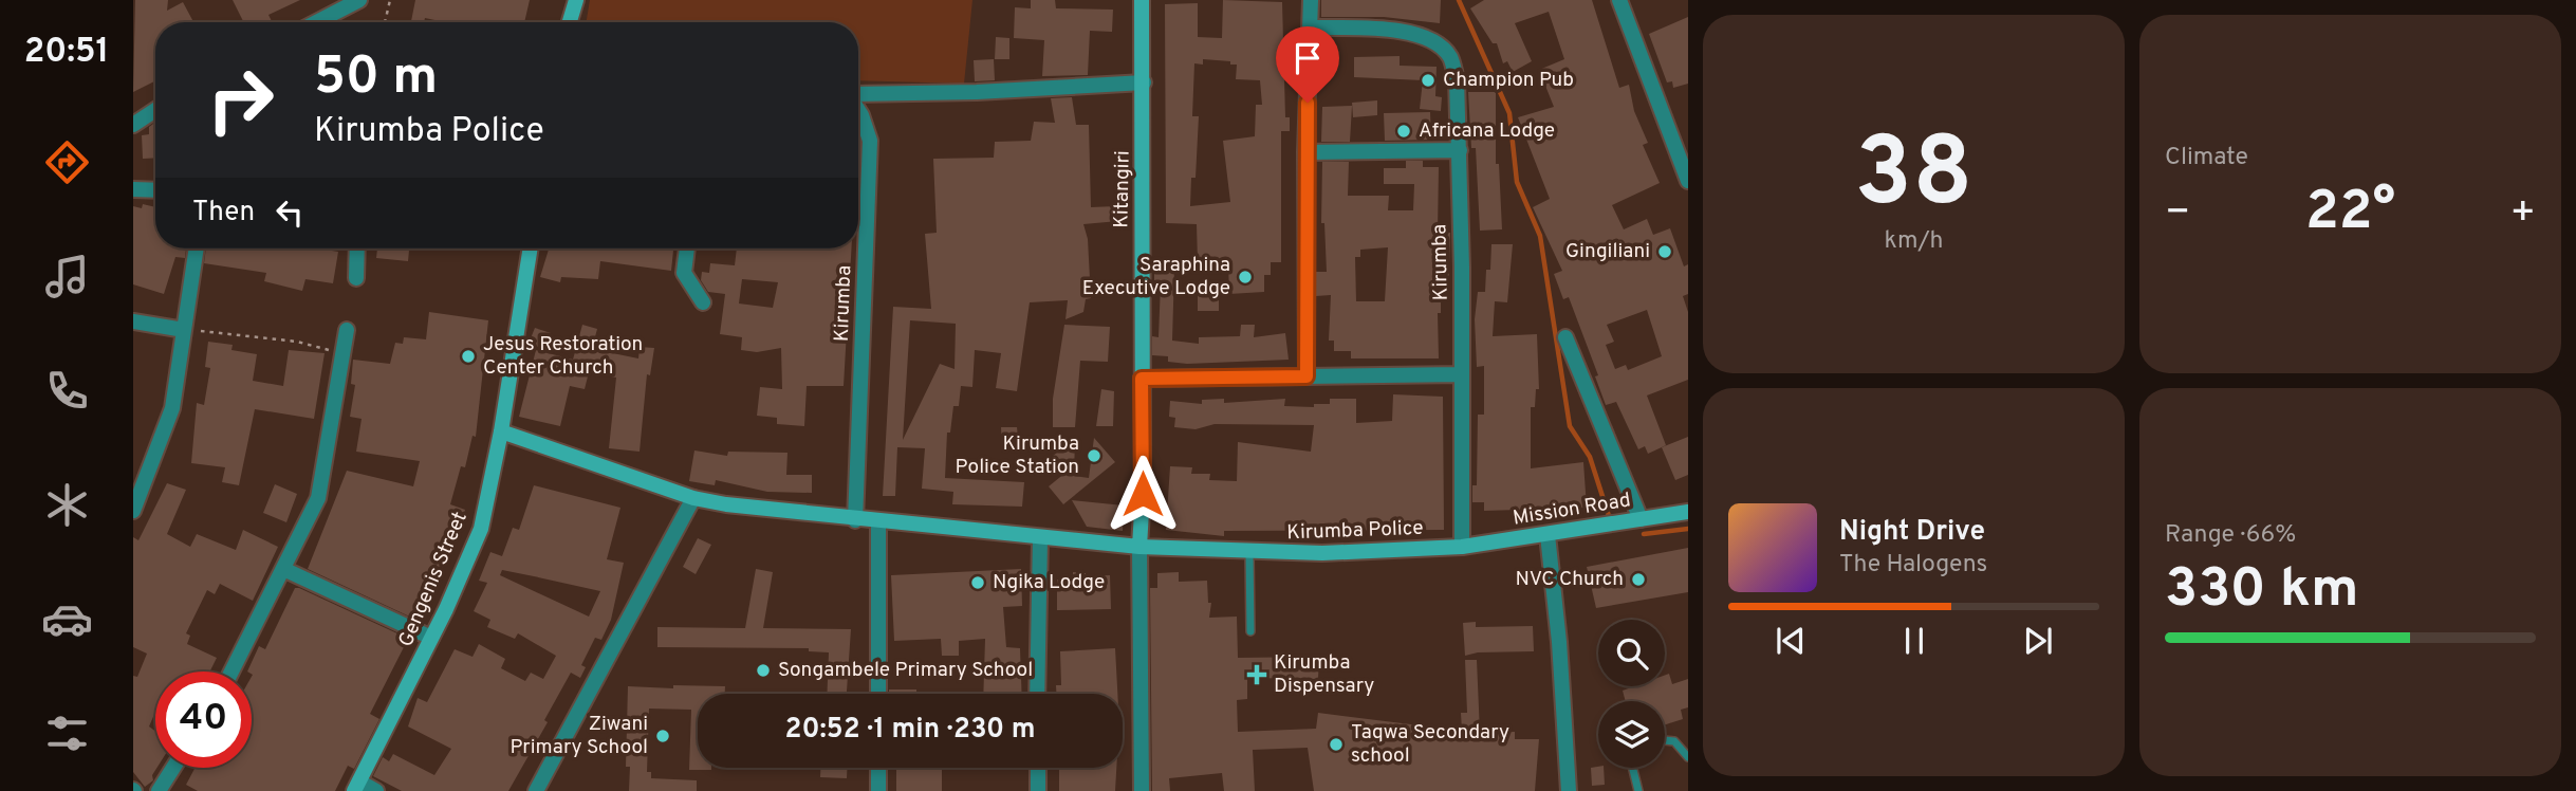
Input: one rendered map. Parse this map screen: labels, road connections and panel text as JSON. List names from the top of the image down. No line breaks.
{"streets":{"street":["Kitangiri","Kirumba","Mission Road","Kirumba Police","Gengenis Street"]},"crossings":[["Kirumba","Mission Road"],["Kirumba","Kirumba Police"],["Mission Road","Kirumba Police"]],"places":{"other":["Champion Pub","Africana Lodge","Gingiliani","Saraphina Executive Lodge","Jesus Restoration Center Church","Kirumba Police Station","NVC Church","Ngika Lodge","Songambele Primary School","Ziwani Primary School","Taqwa Secondary school"],"health":["Kirumba Dispensary"]},"page":{"tabs":"20:51","tile":[["38","km/h"],"Climate",["Range · 66%","330 km"]],"turn":["50 m","Kirumba Police"],"then":"Then","heat":["−","22°","+"],"song":["Night Drive","The Halogens"],"limit":"40","trip":"20:52 · 1 min · 230 m"}}
